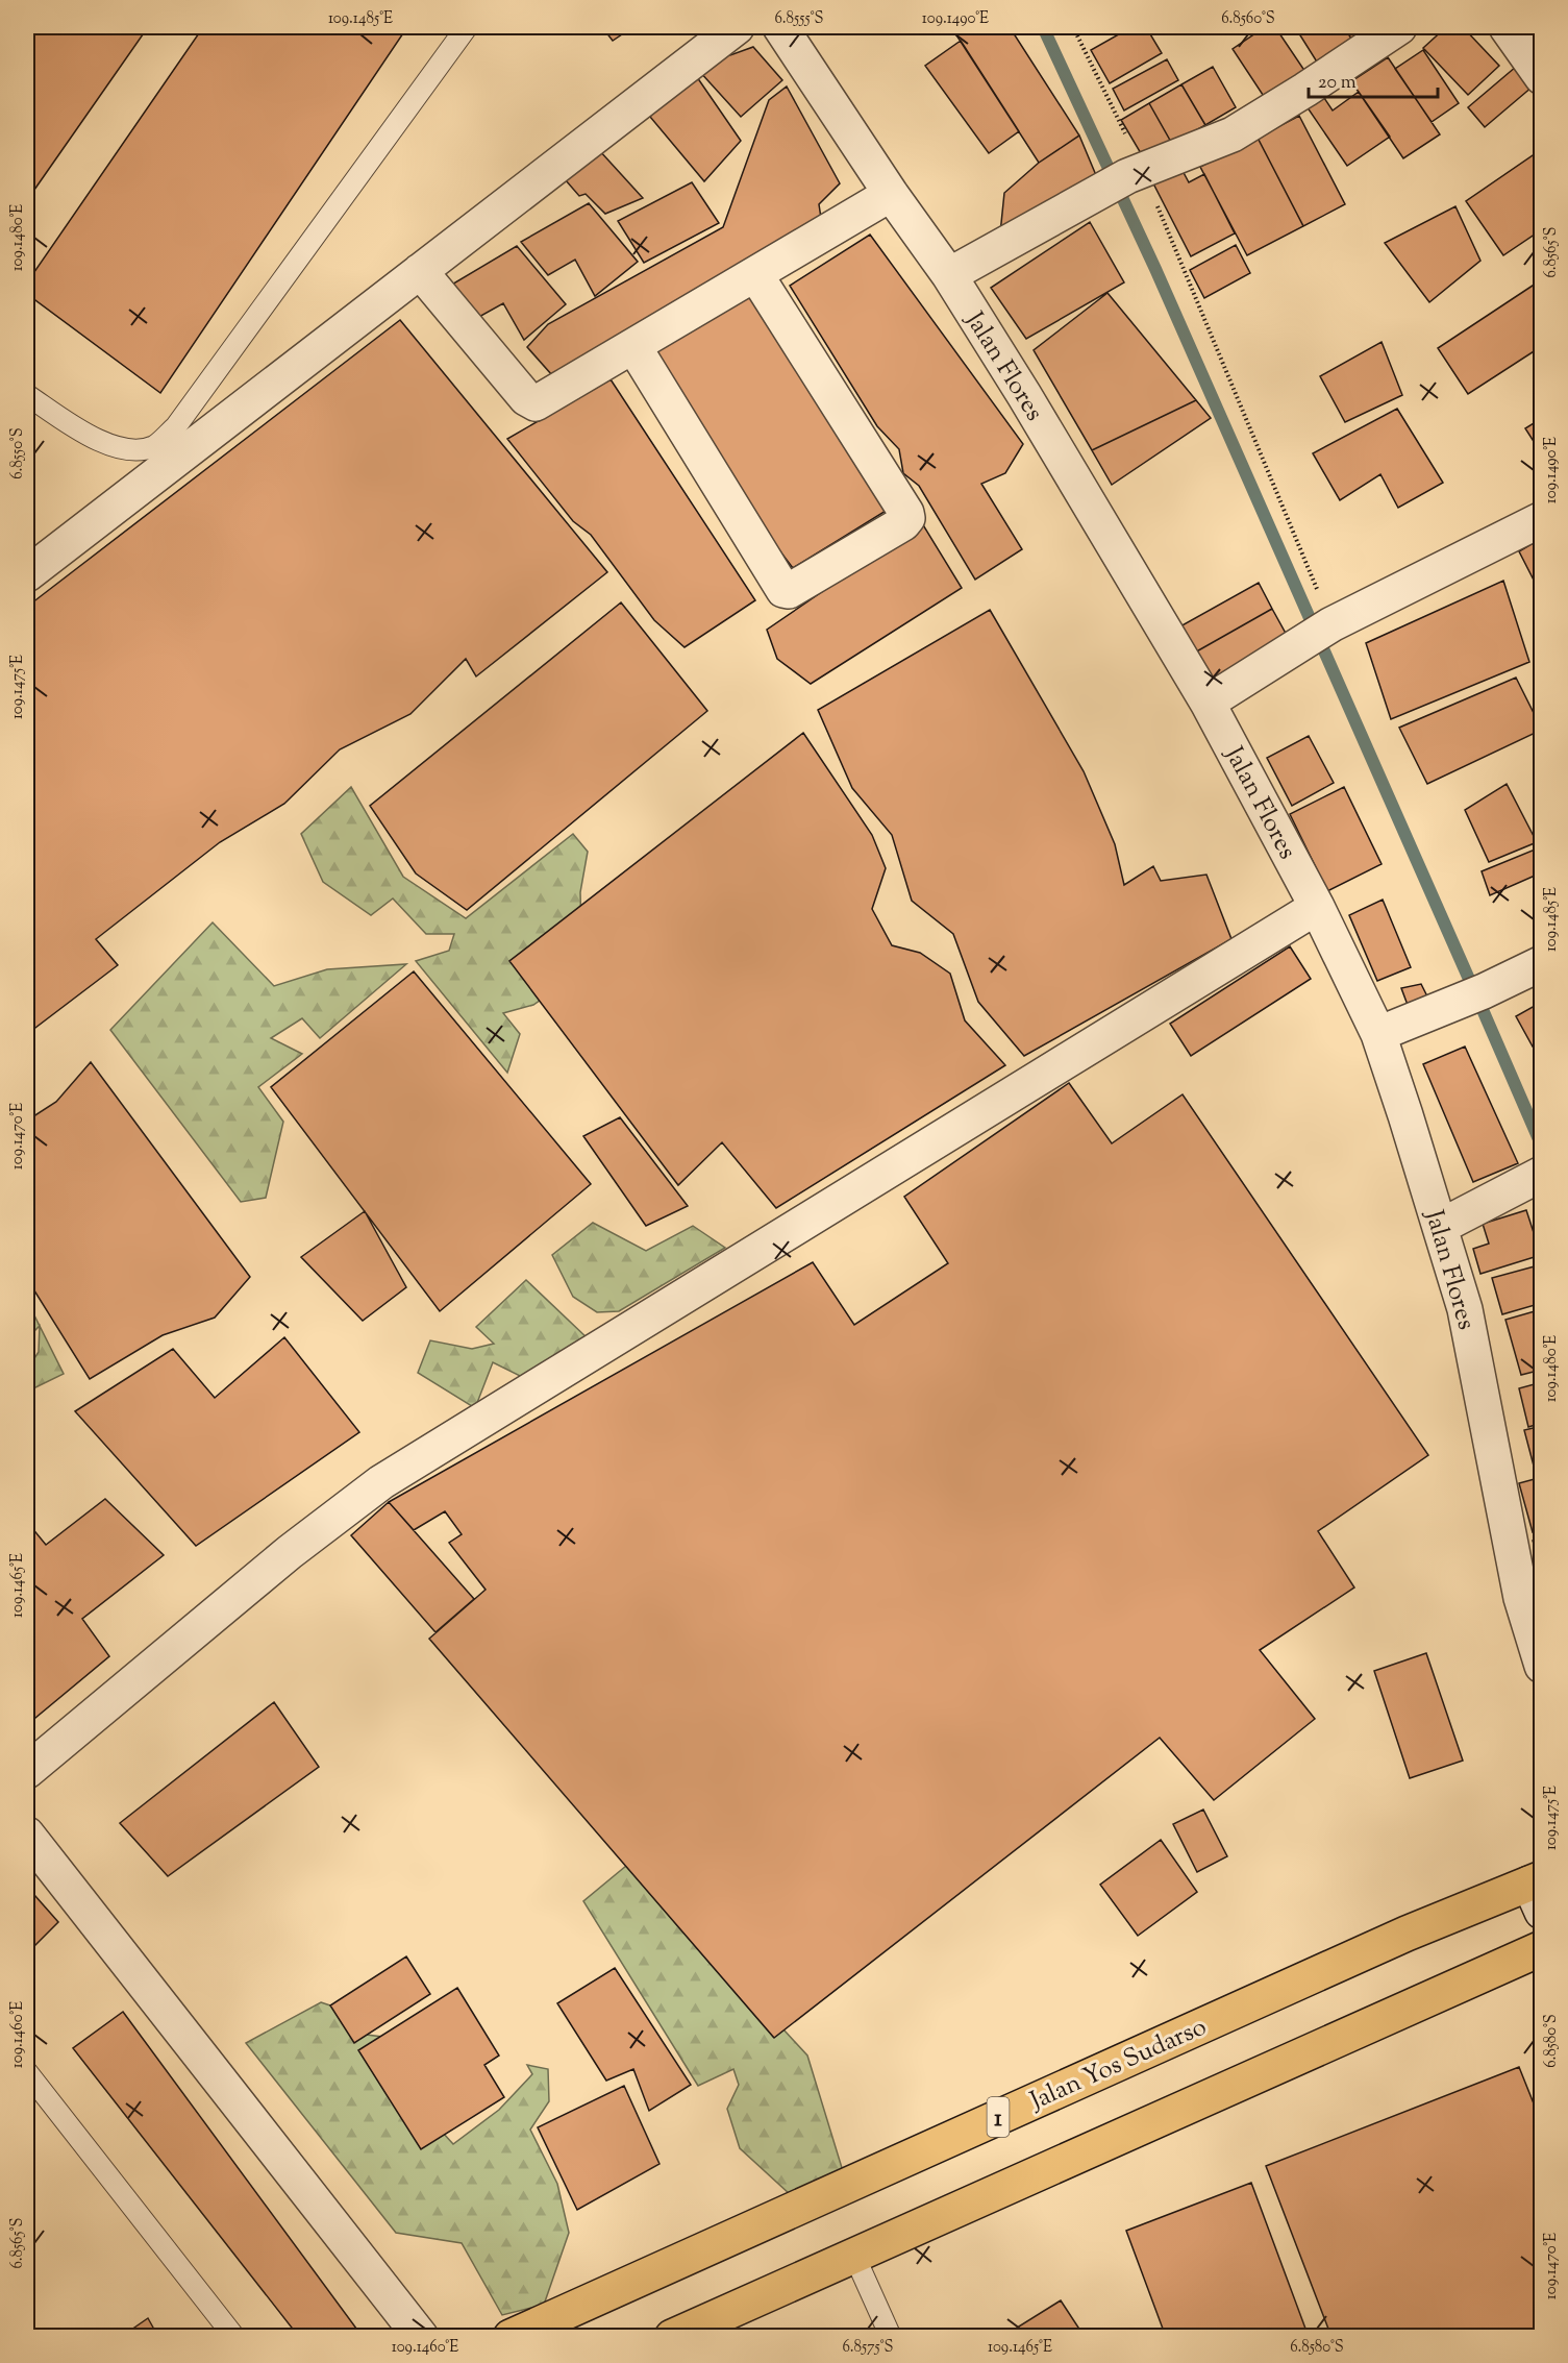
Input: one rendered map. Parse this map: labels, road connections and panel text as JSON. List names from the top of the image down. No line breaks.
{"streets":{"highway":["Jalan Yos Sudarso","1"],"street":["Jalan Flores"]},"scale_bar":"20 m","coordinates":["109.1485°E","6.8555°S","109.1490°E","6.8560°S","109.1480°E","6.8565°S","6.8550°S","109.1475°E","109.1470°E","109.1465°E","109.1460°E","6.8580°S","6.8575°S"]}
